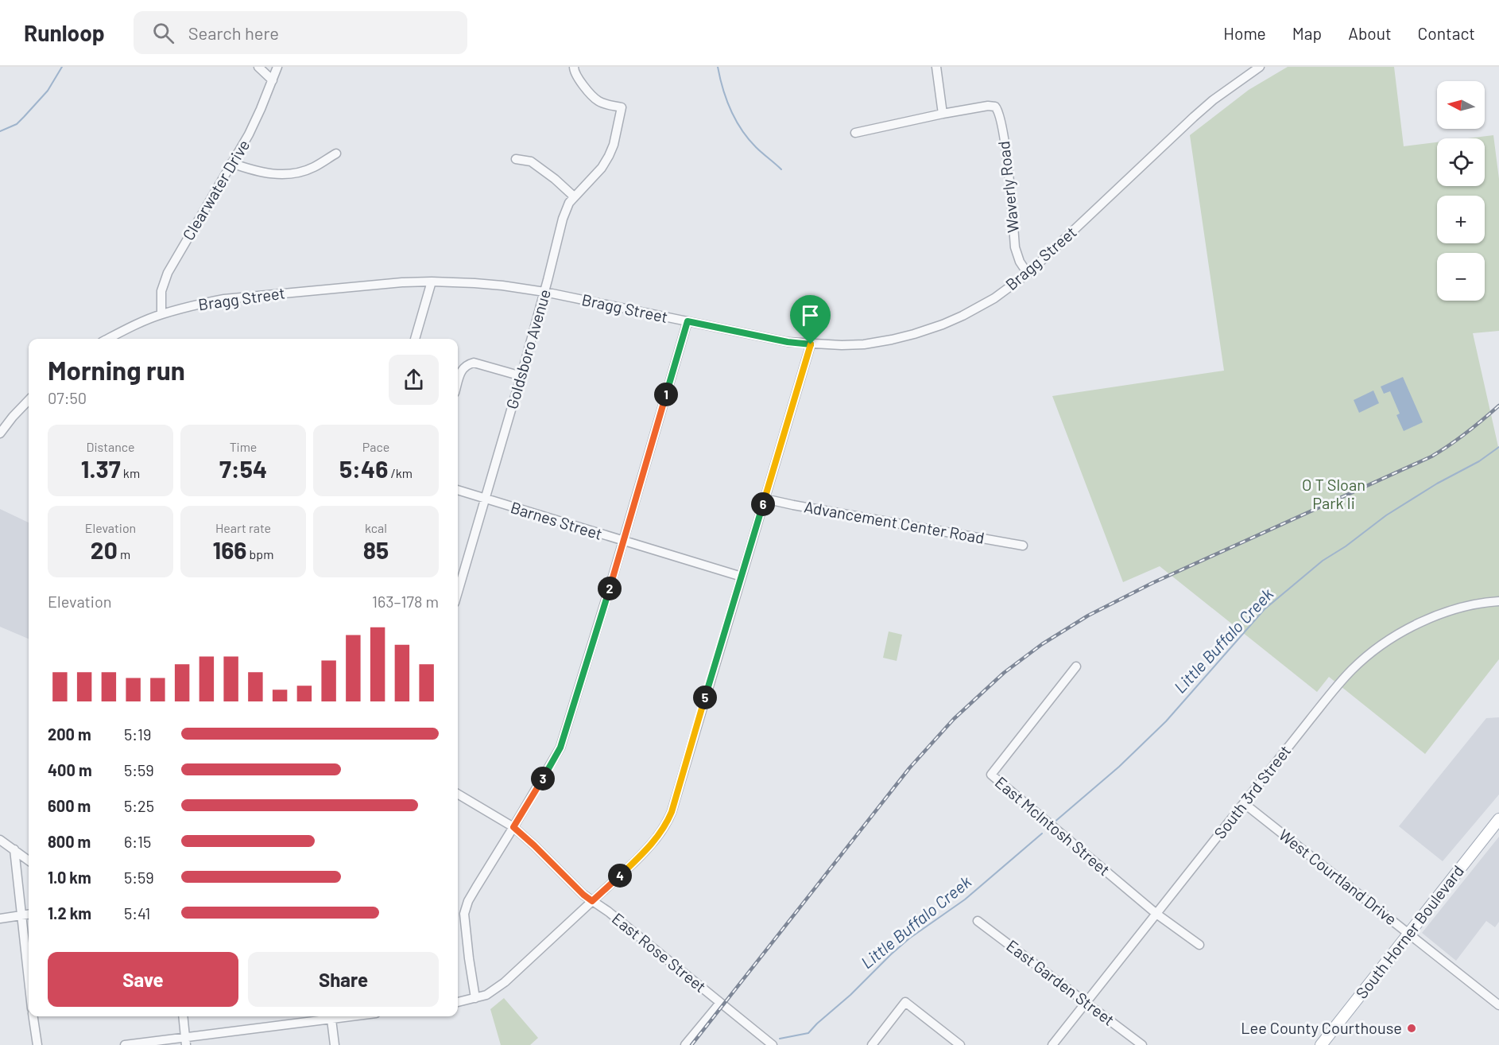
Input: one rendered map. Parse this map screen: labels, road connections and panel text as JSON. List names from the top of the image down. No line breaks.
{"streets":{"main road":["South Horner Boulevard"],"street":["Waverly Road","Clearwater Drive","Bragg Street","Goldsboro Avenue","Barnes Street","Advancement Center Road","South 3rd Street","East McIntosh Street","West Courtland Drive","East Rose Street","East Garden Street"]},"crossings":[["Waverly Road","Bragg Street"],["Clearwater Drive","Bragg Street"],["Bragg Street","Goldsboro Avenue"],["Goldsboro Avenue","Barnes Street"],["South 3rd Street","East McIntosh Street"],["South 3rd Street","West Courtland Drive"],["South 3rd Street","East Garden Street"],["West Courtland Drive","South Horner Boulevard"]],"water":["Little Buffalo Creek"],"parks":["O T Sloan Park Ii"],"places":["Lee County Courthouse"],"north":"left","page":{"header":"Runloop","search":"Search here","nav":["Home","Map","About","Contact"],"map_buttons":["+","−"],"heading":["Morning run","07:50"],"pins":["1","6","2","5","3","4"],"stats":[["Distance","1.37 km"],["Time","7:54"],["Pace","5:46 /km"],["Elevation","20 m"],["Heart rate","166 bpm"],["kcal","85"]],"chart":["Elevation","163–178 m"],"list":[{"name":"200 m","note":"5:19"},{"name":"400 m","note":"5:59"},{"name":"600 m","note":"5:25"},{"name":"800 m","note":"6:15"},{"name":"1.0 km","note":"5:59"},{"name":"1.2 km","note":"5:41"}],"buttons":["Save","Share"]}}
